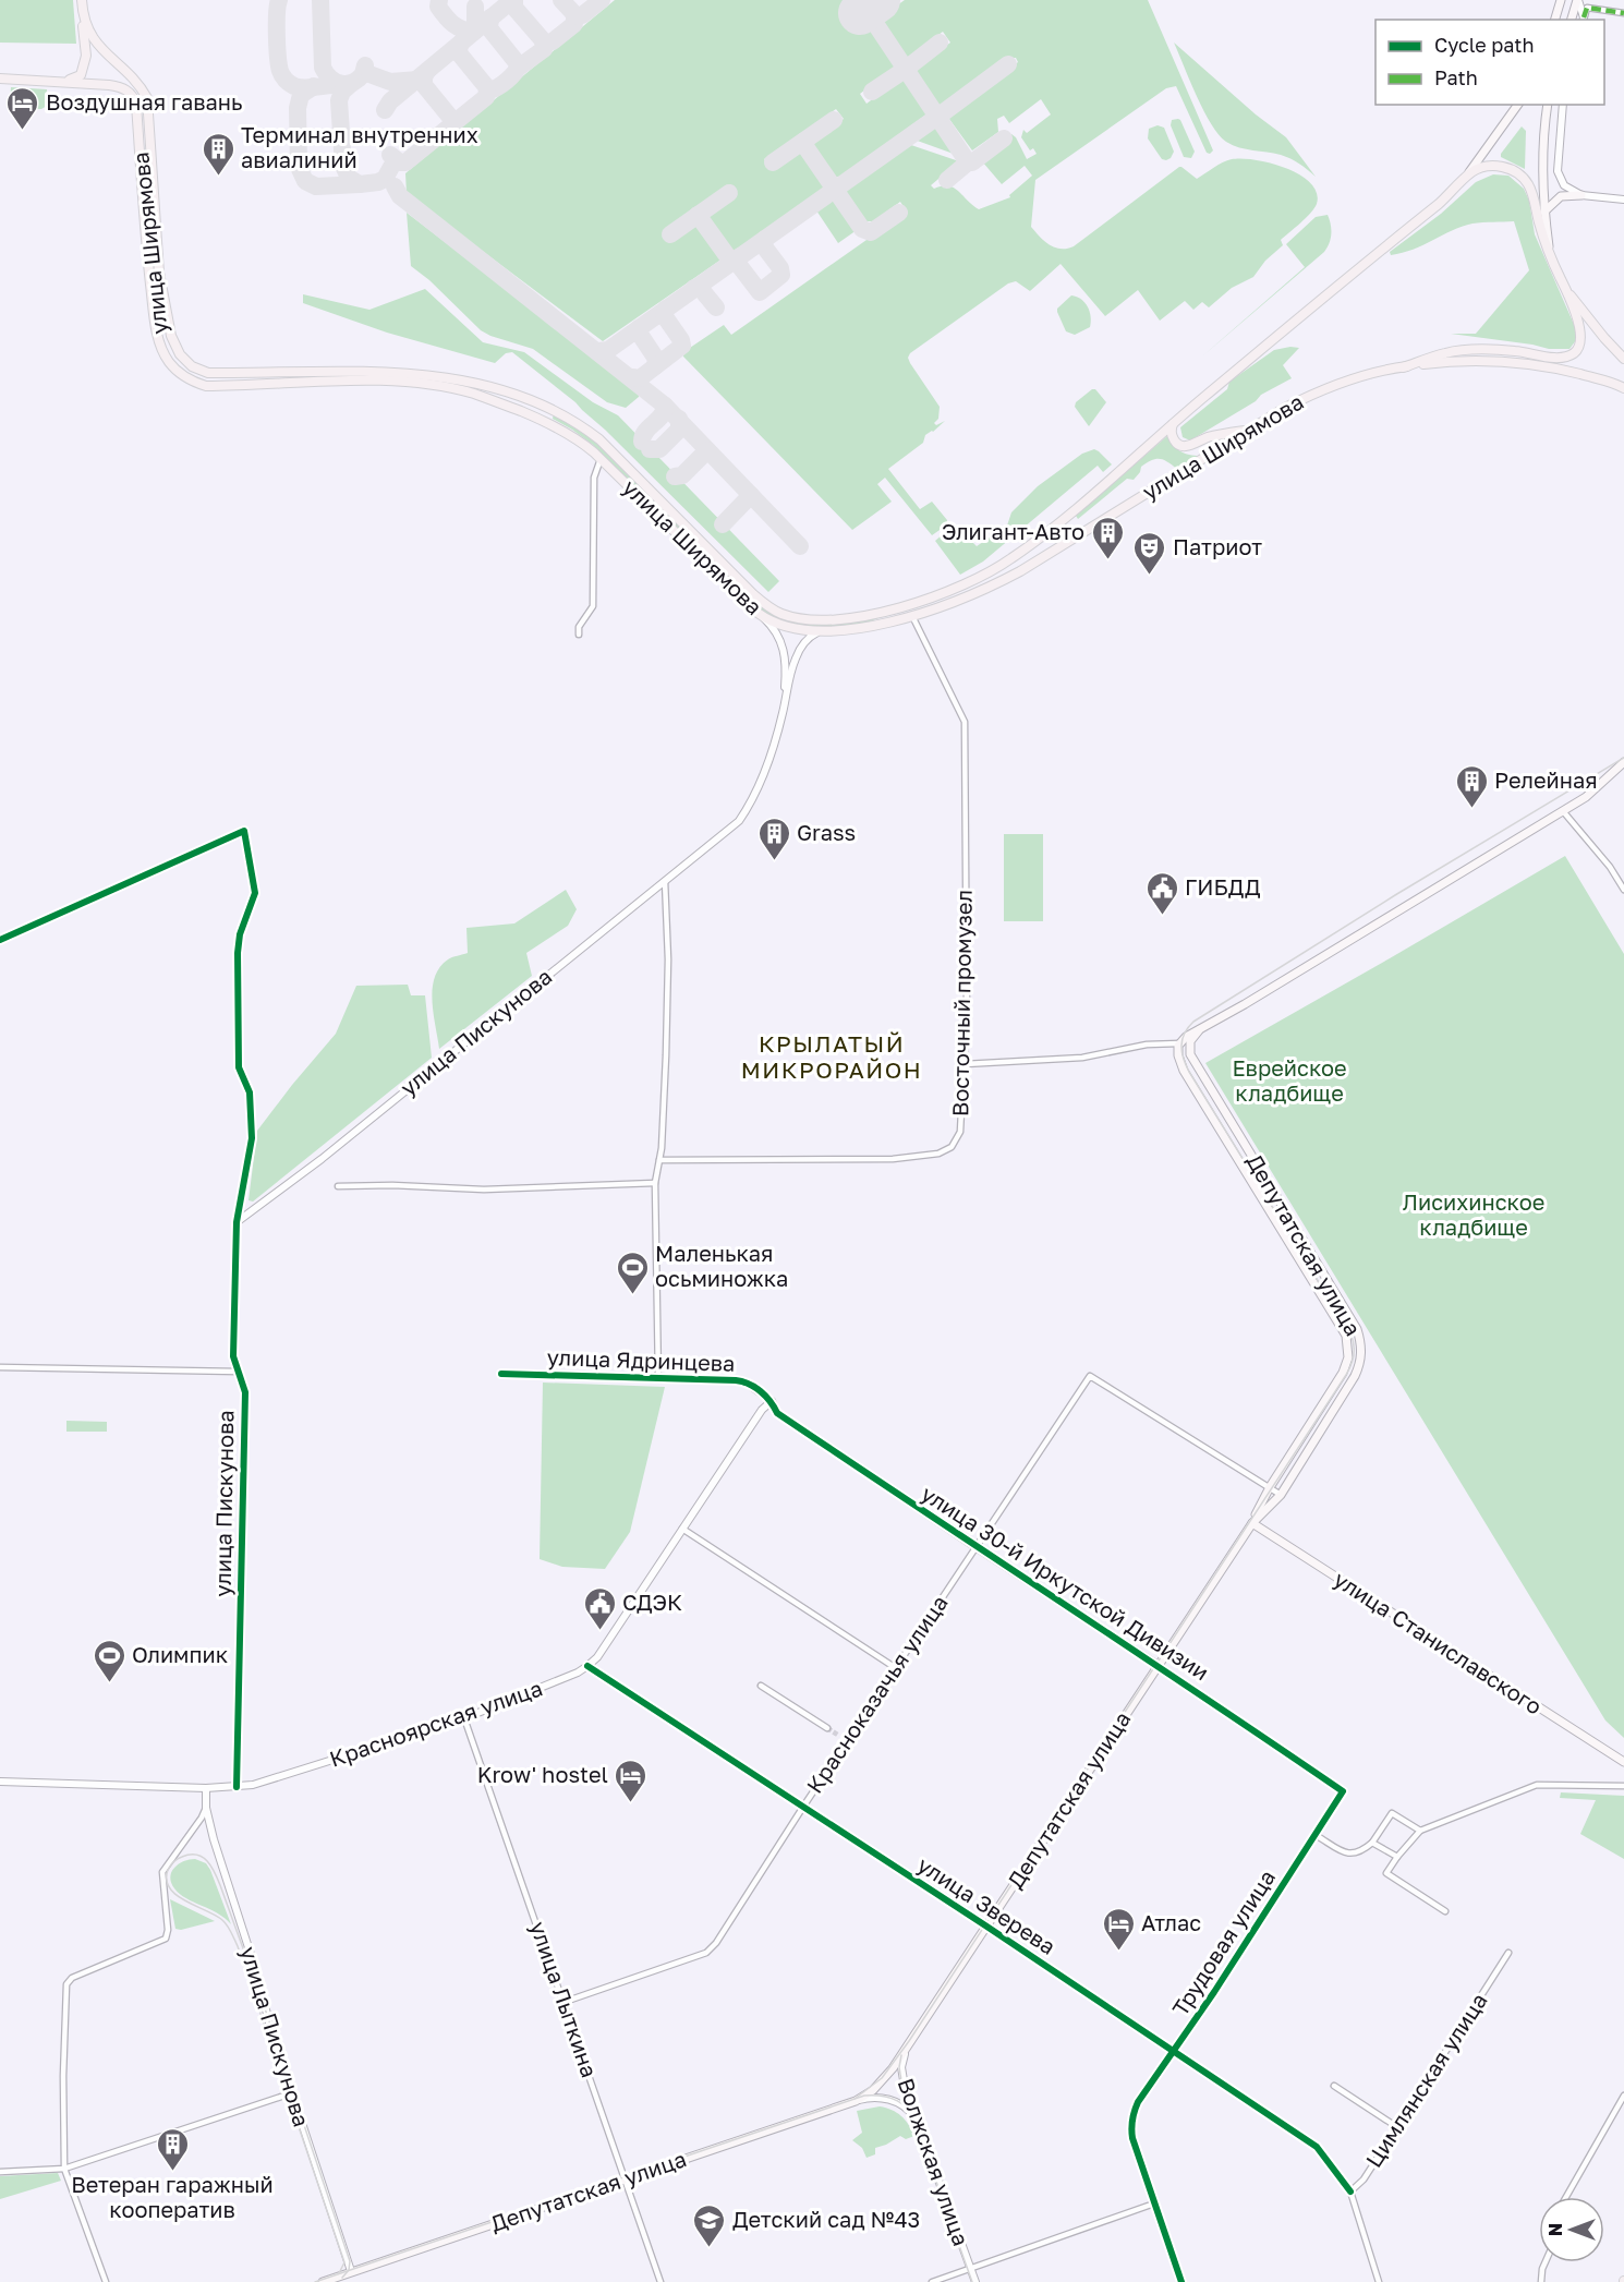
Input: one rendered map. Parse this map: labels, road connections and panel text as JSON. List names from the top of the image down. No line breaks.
{"streets":{"main road":["улица Ширямова","улица Пискунова","Депутатская улица","улица Станиславского"],"street":["Восточный промузел","улица Ядринцева","улица 30-й Иркутской Дивизии","Красноказачья улица","Красноярская улица","улица Зверева","Трудовая улица","улица Лыткина","Цимлянская улица","Волжская улица"]},"crossings":[["улица Ширямова","Восточный промузел"],["улица Ширямова","улица Пискунова"],["улица Пискунова","Депутатская улица"],["улица Пискунова","Красноярская улица"],["Депутатская улица","улица 30-й Иркутской Дивизии"],["Депутатская улица","улица Станиславского"],["Депутатская улица","Красноказачья улица"],["Депутатская улица","улица Зверева"],["Депутатская улица","улица Лыткина"],["Депутатская улица","Волжская улица"],["улица Ядринцева","улица 30-й Иркутской Дивизии"],["улица Ядринцева","Красноярская улица"],["улица 30-й Иркутской Дивизии","Красноказачья улица"],["улица 30-й Иркутской Дивизии","Красноярская улица"],["улица 30-й Иркутской Дивизии","Трудовая улица"],["Красноказачья улица","улица Зверева"],["Красноказачья улица","улица Лыткина"],["Красноярская улица","улица Зверева"],["Красноярская улица","улица Лыткина"],["улица Зверева","Трудовая улица"],["улица Зверева","Цимлянская улица"]],"districts":["КРЫЛАТЫЙ МИКРОРАЙОН"],"parks":["Еврейское кладбище","Лисихинское кладбище"],"places":{"hotel":["Воздушная гавань","Krow' hostel","Атлас"],"building":["Терминал внутренних авиалиний","Элигант-Авто","Релейная","Grass","Ветеран гаражный кооператив"],"theatre":["Патриот"],"public building":["ГИБДД","СДЭК"],"sports":["Маленькая осьминожка","Олимпик"],"school or university":["Детский сад №43"]},"legend":["Cycle path","Path"],"north":"left"}
